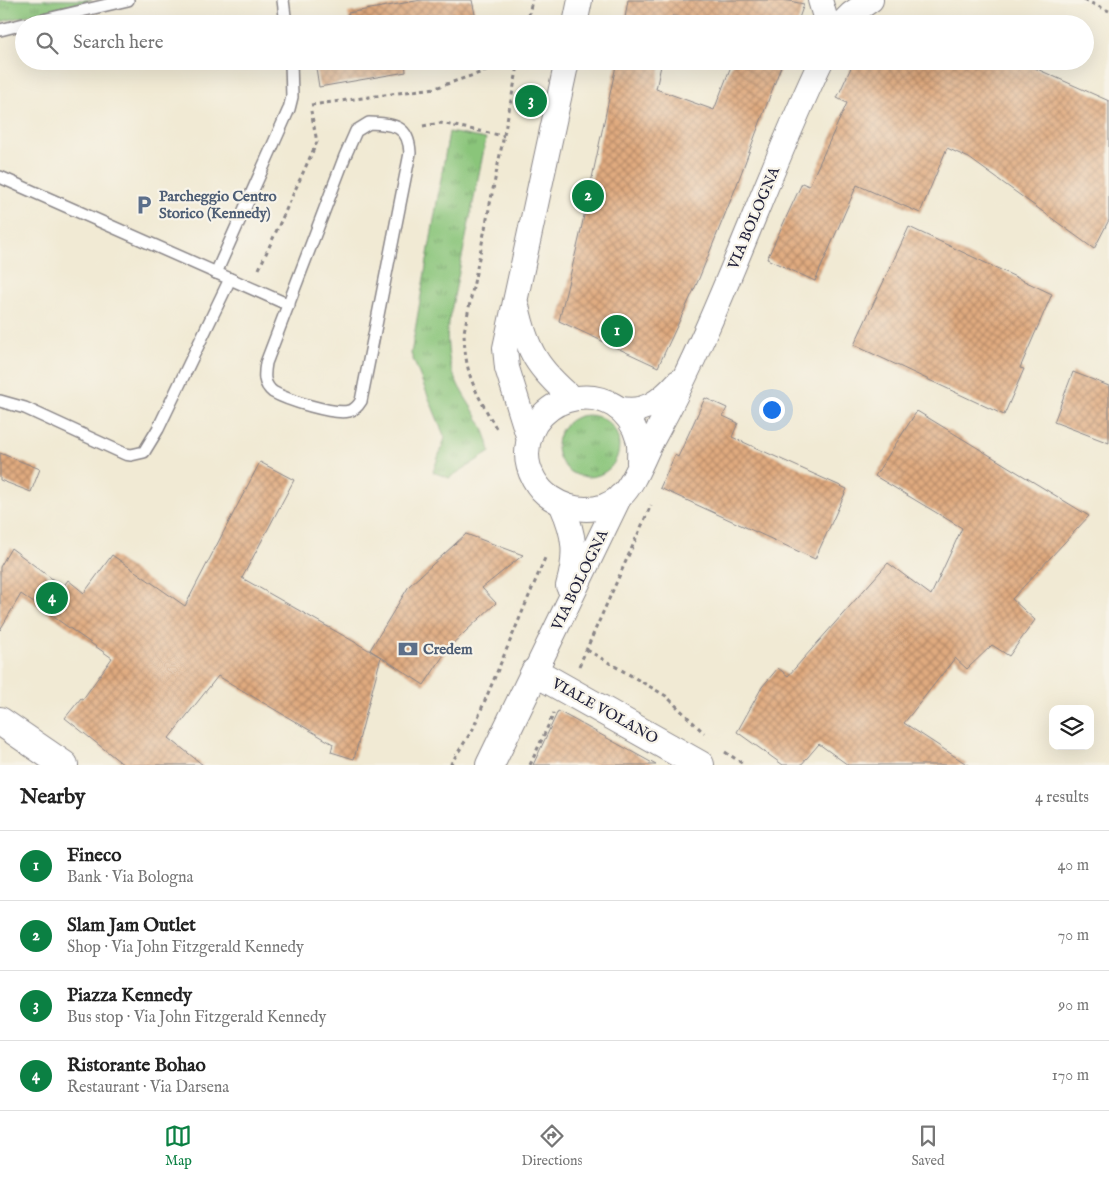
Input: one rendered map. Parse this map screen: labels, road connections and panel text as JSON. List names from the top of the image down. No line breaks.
{"streets":{"main road":["VIA BOLOGNA","VIALE VOLANO"]},"crossings":[["VIA BOLOGNA","VIALE VOLANO"]],"places":{"parking":["Parcheggio Centro Storico (Kennedy)"],"bank":["Credem"]},"page":{"search":"Search here","pins":["3","2","1","4"],"heading":["Nearby","4 results"],"list":[{"mark":"1","name":"Fineco","note":"Bank · Via Bologna","value":"40 m"},{"mark":"2","name":"Slam Jam Outlet","note":"Shop · Via John Fitzgerald Kennedy","value":"70 m"},{"mark":"3","name":"Piazza Kennedy","note":"Bus stop · Via John Fitzgerald Kennedy","value":"90 m"},{"mark":"4","name":"Ristorante Bohao","note":"Restaurant · Via Darsena","value":"170 m"}],"nav":["Map","Directions","Saved"]}}
